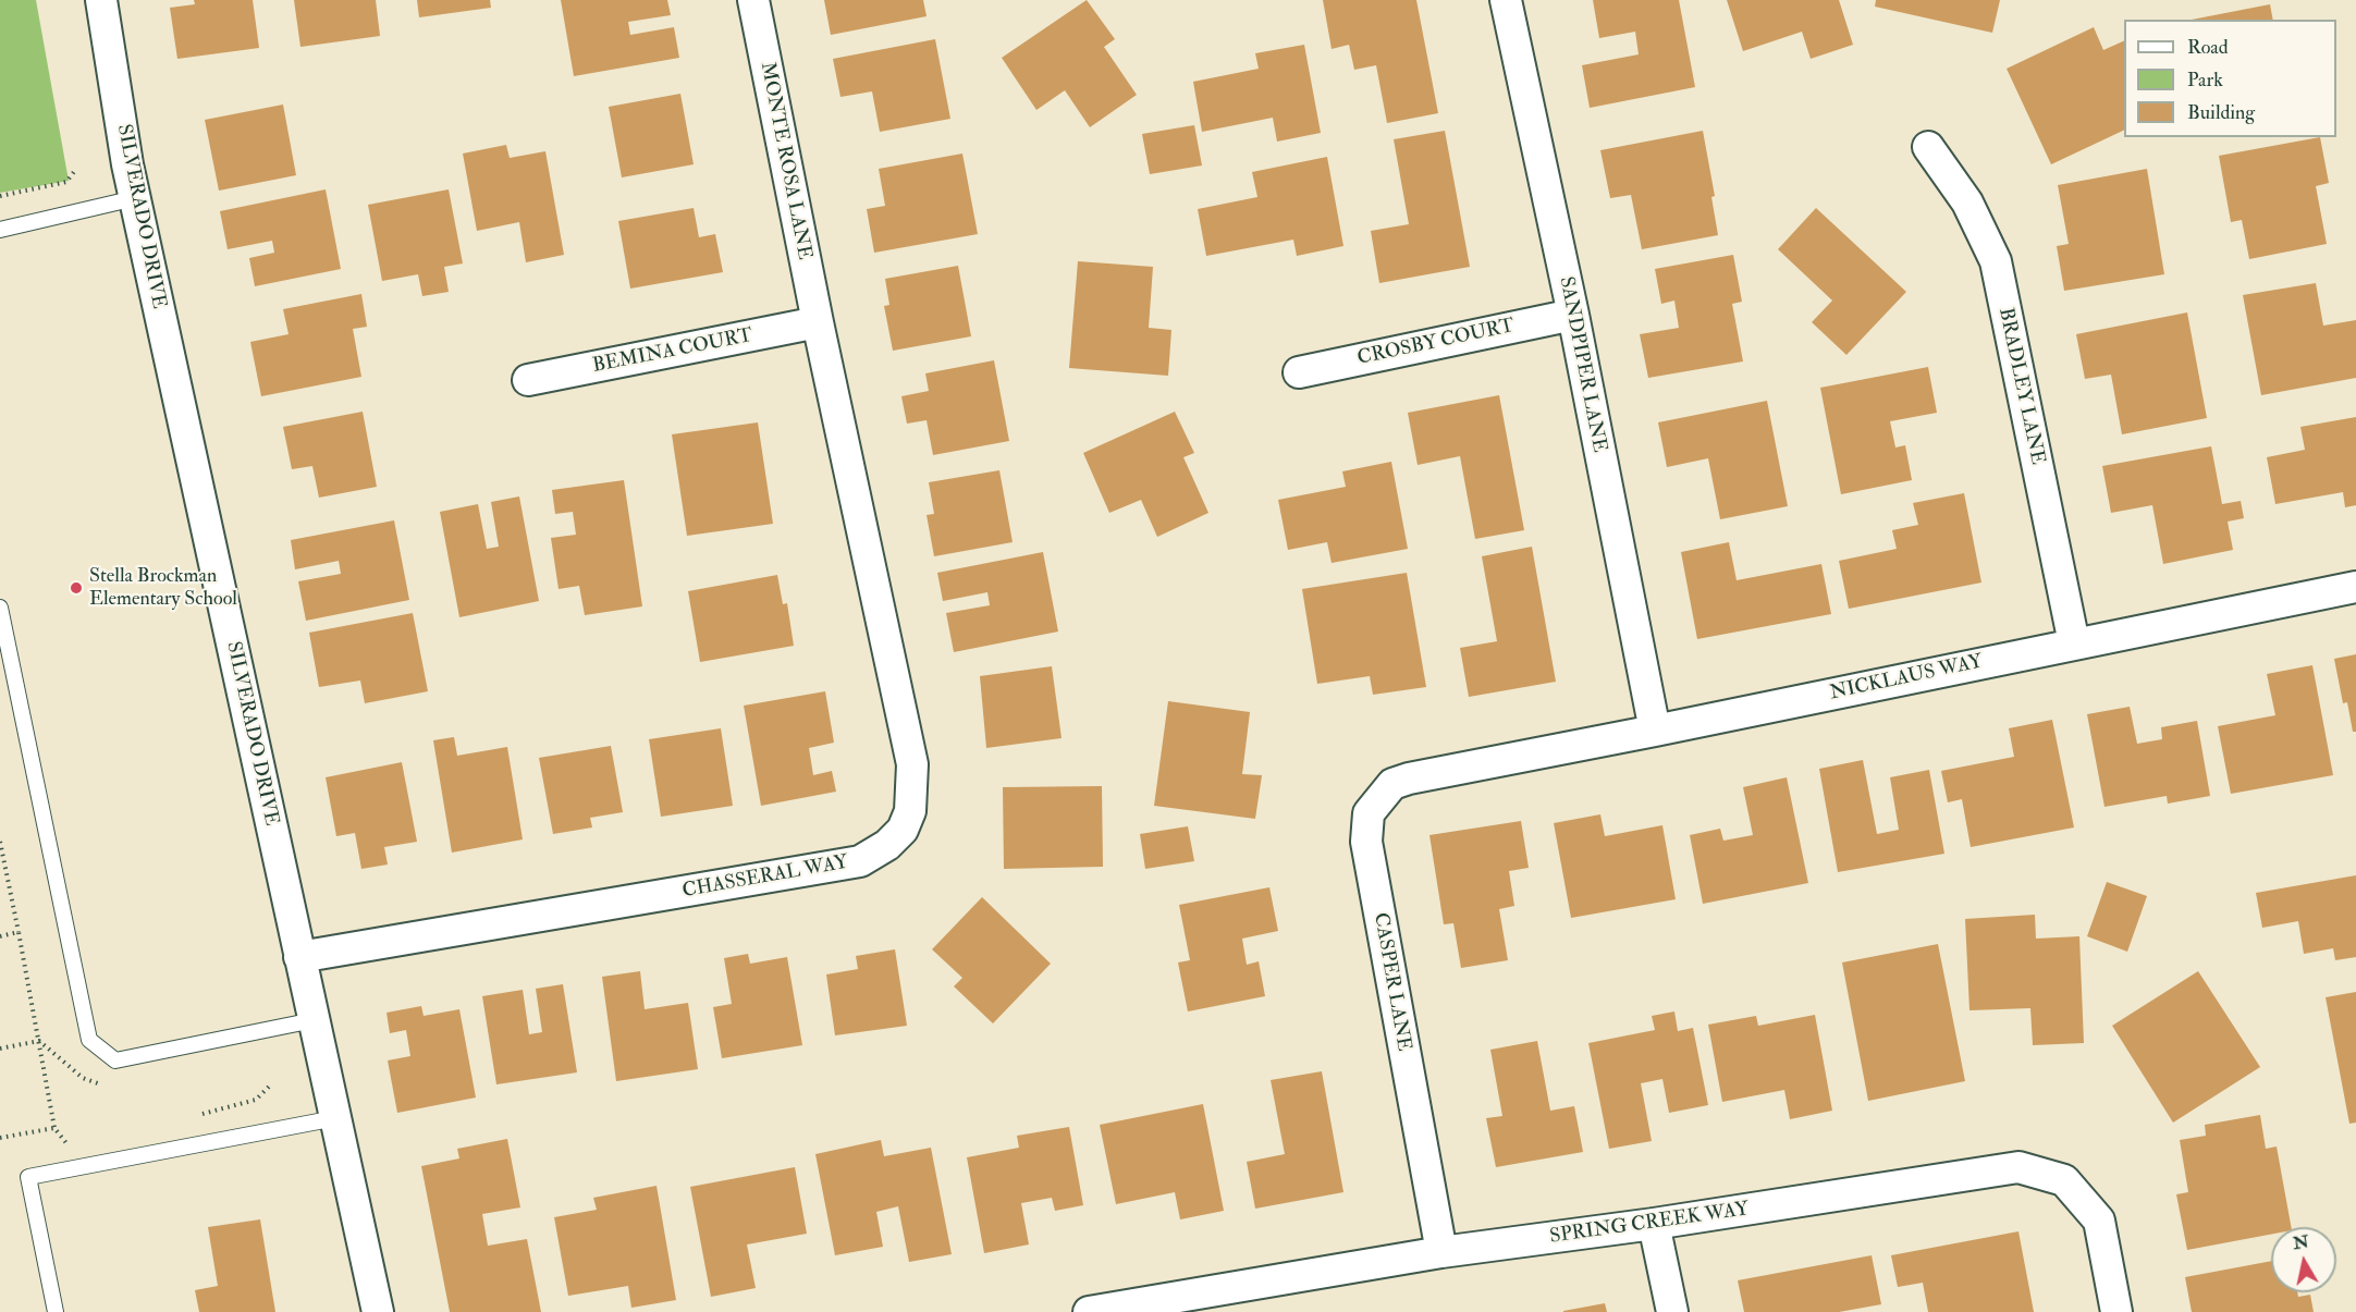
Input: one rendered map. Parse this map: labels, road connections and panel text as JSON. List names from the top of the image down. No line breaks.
{"streets":{"street":["MONTE ROSA LANE","SILVERADO DRIVE","CROSBY COURT","BEMINA COURT","SANDPIPER LANE","BRADLEY LANE","NICKLAUS WAY","CHASSERAL WAY","CASPER LANE","SPRING CREEK WAY"]},"crossings":[["MONTE ROSA LANE","BEMINA COURT"],["MONTE ROSA LANE","CHASSERAL WAY"],["SILVERADO DRIVE","CHASSERAL WAY"],["CROSBY COURT","SANDPIPER LANE"],["BEMINA COURT","CHASSERAL WAY"],["SANDPIPER LANE","NICKLAUS WAY"],["BRADLEY LANE","NICKLAUS WAY"],["NICKLAUS WAY","CASPER LANE"],["CASPER LANE","SPRING CREEK WAY"]],"places":["Stella Brockman Elementary School"],"legend":["Road","Park","Building"],"north":"top"}
